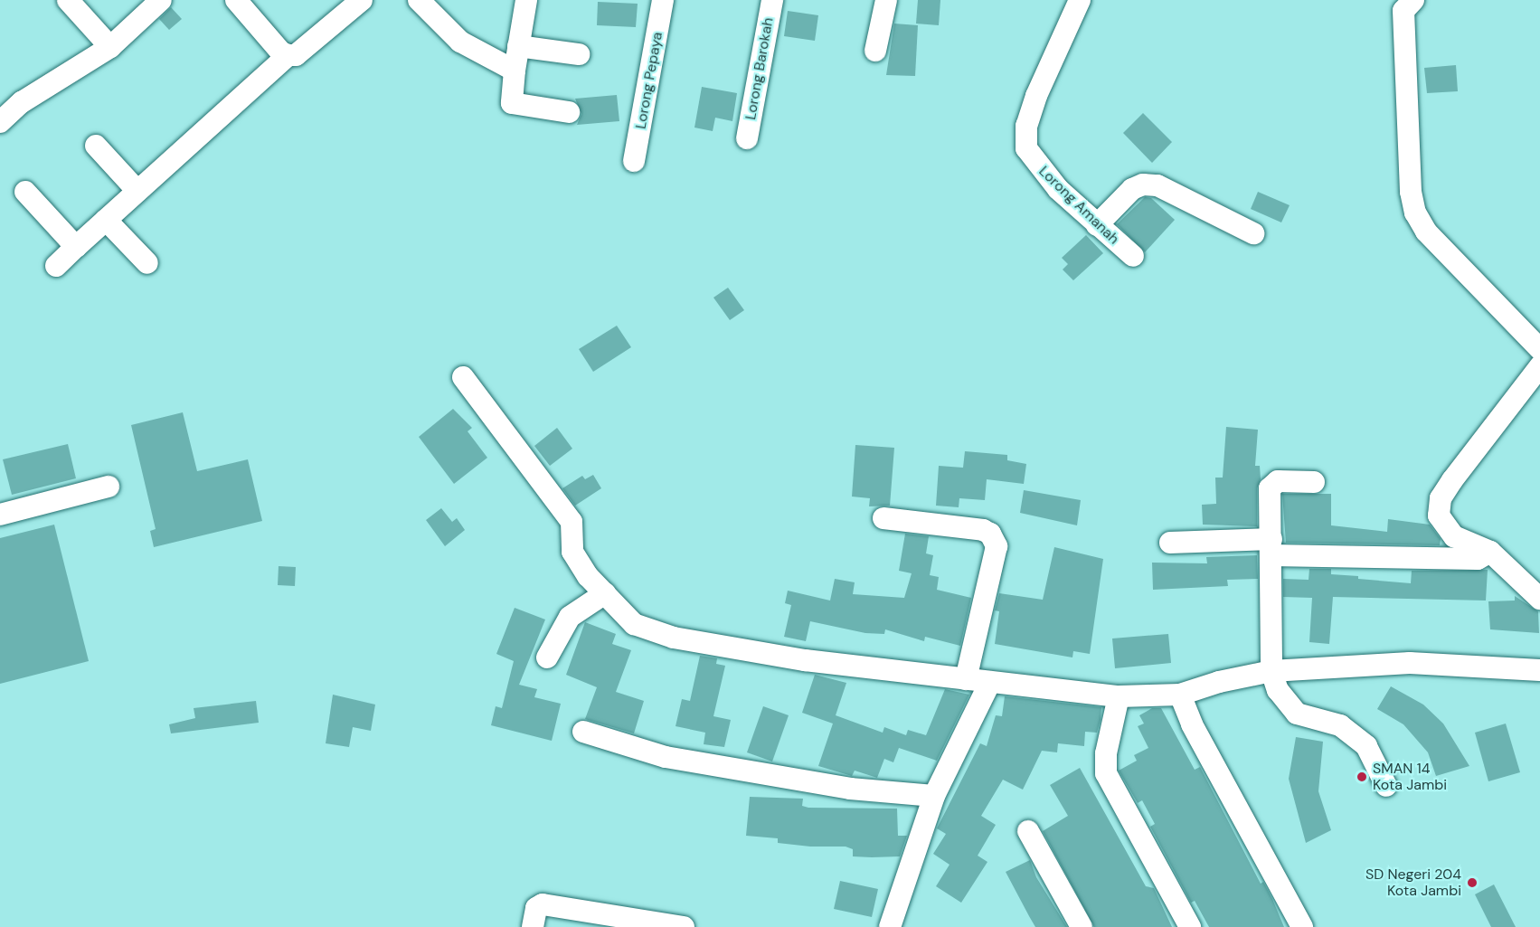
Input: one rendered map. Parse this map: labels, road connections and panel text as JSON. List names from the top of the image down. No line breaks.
{"streets":{"street":["Lorong Barokah","Lorong Pepaya","Lorong Amanah"]},"places":["SMAN 14 Kota Jambi","SD Negeri 204 Kota Jambi"]}
